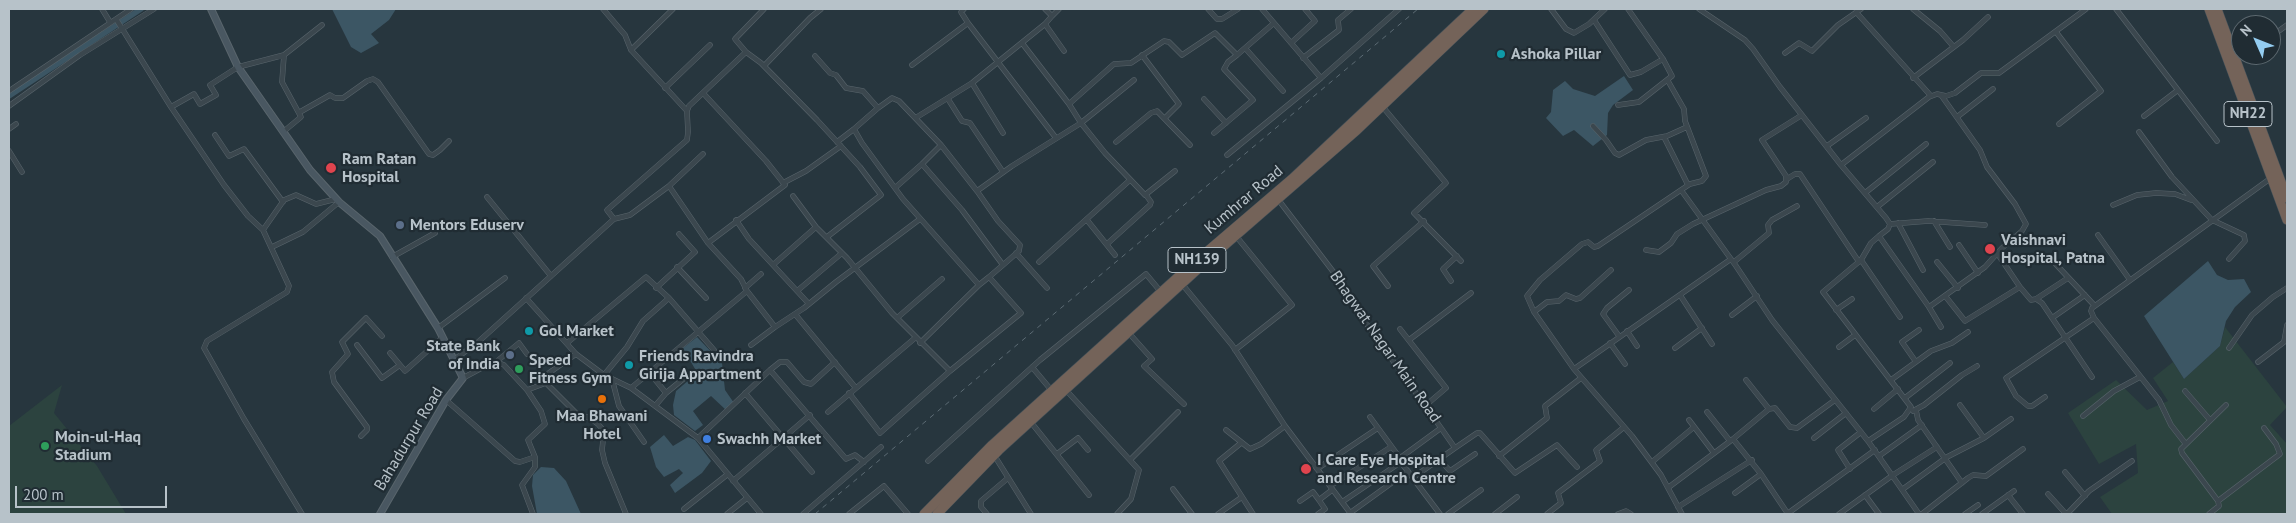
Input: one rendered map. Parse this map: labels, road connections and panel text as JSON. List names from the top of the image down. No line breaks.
{"streets":{"highway":["NH22","Kumhrar Road","NH139"],"street":["Bhagwat Nagar Main Road","Bahadurpur Road"]},"crossings":[["Kumhrar Road","Bhagwat Nagar Main Road"]],"places":["Ashoka Pillar","Ram Ratan Hospital","Mentors Eduserv","Vaishnavi Hospital, Patna","Gol Market","State Bank of India","Friends Ravindra Girija Appartment","Speed Fitness Gym","Maa Bhawani Hotel","Swachh Market","Moin-ul-Haq Stadium","I Care Eye Hospital and Research Centre"],"scale_bar":"200 m","north":"top left"}
